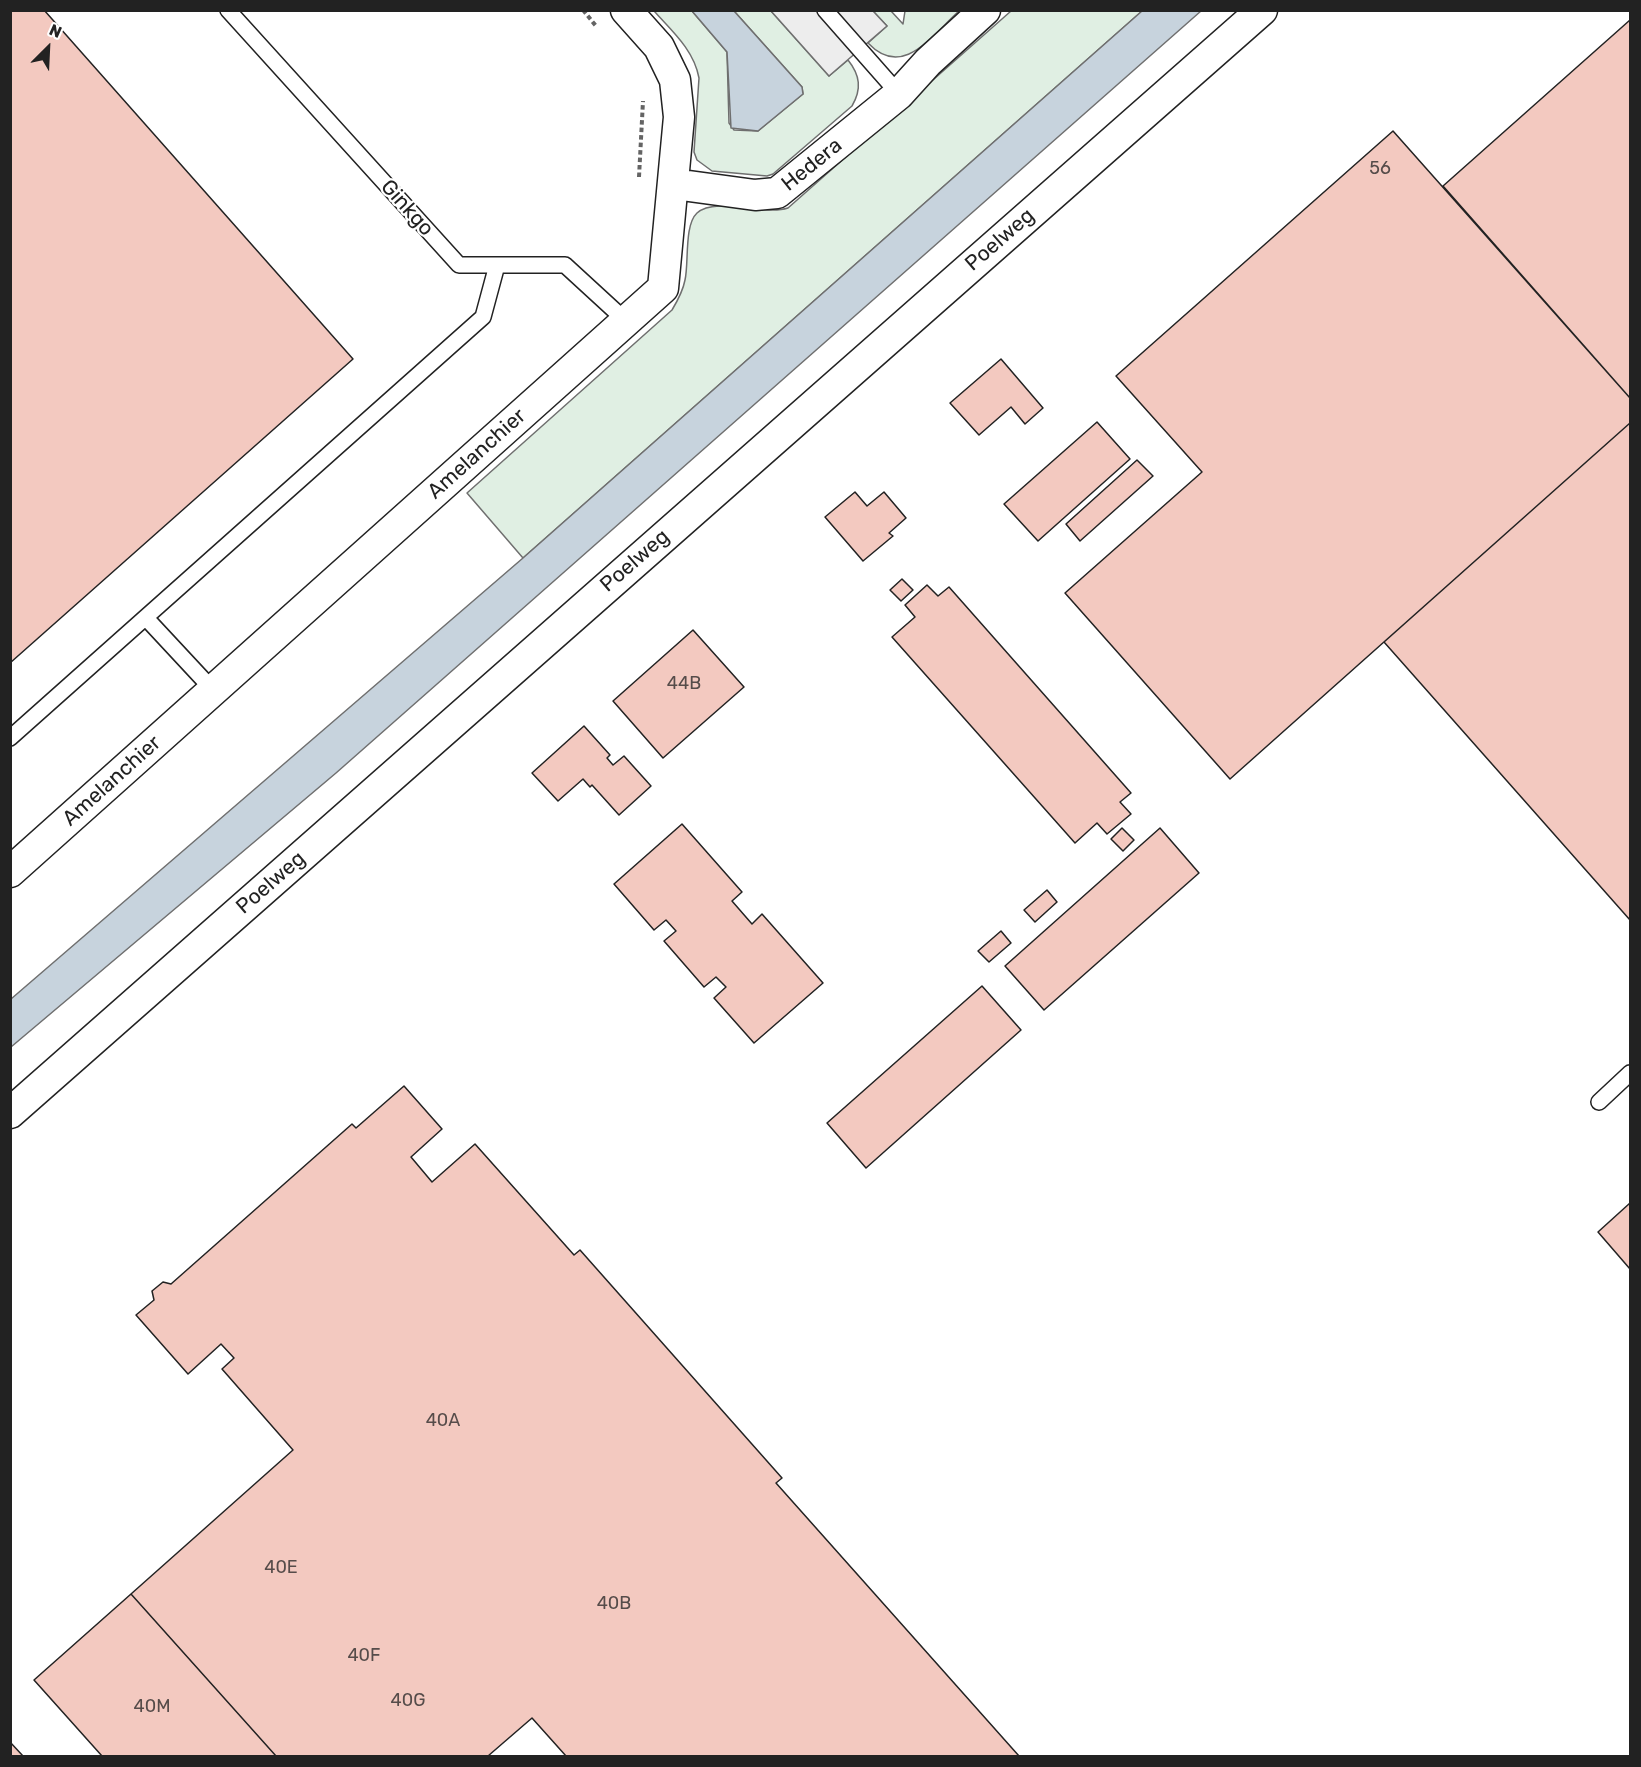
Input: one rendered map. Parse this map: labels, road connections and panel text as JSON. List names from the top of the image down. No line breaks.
{"streets":{"street":["Hedera","Poelweg","Amelanchier"],"lane":["Ginkgo"]},"crossings":[["Hedera","Amelanchier"],["Ginkgo","Amelanchier"]],"house_numbers":["56","44B","40A","40E","40B","40F","40G","40M"],"north":"top right"}
